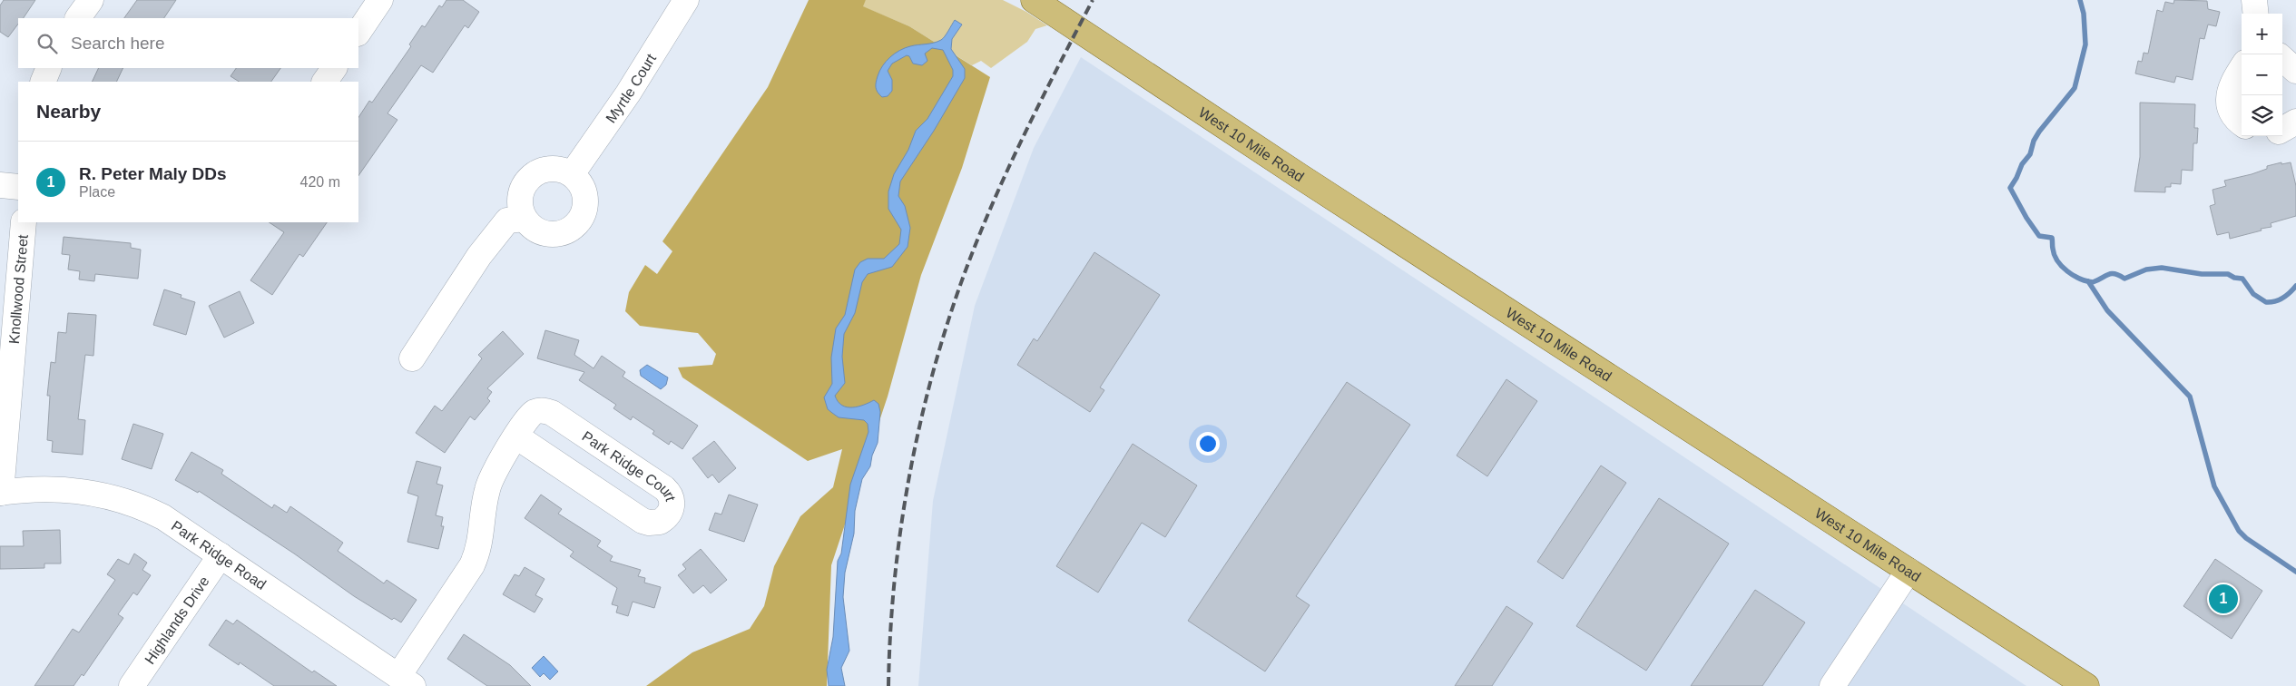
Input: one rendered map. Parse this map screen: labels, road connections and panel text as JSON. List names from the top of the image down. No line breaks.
{"streets":{"main road":["West 10 Mile Road"],"street":["Myrtle Court","Knollwood Street","Park Ridge Court","Park Ridge Road","Highlands Drive"]},"crossings":[["Knollwood Street","Park Ridge Road"],["Park Ridge Court","Park Ridge Road"],["Park Ridge Road","Highlands Drive"]],"page":{"map_buttons":["+","−"],"search":"Search here","heading":"Nearby","list":[{"mark":"1","name":"R. Peter Maly DDs","note":"Place","value":"420 m"}],"pins":"1"}}
